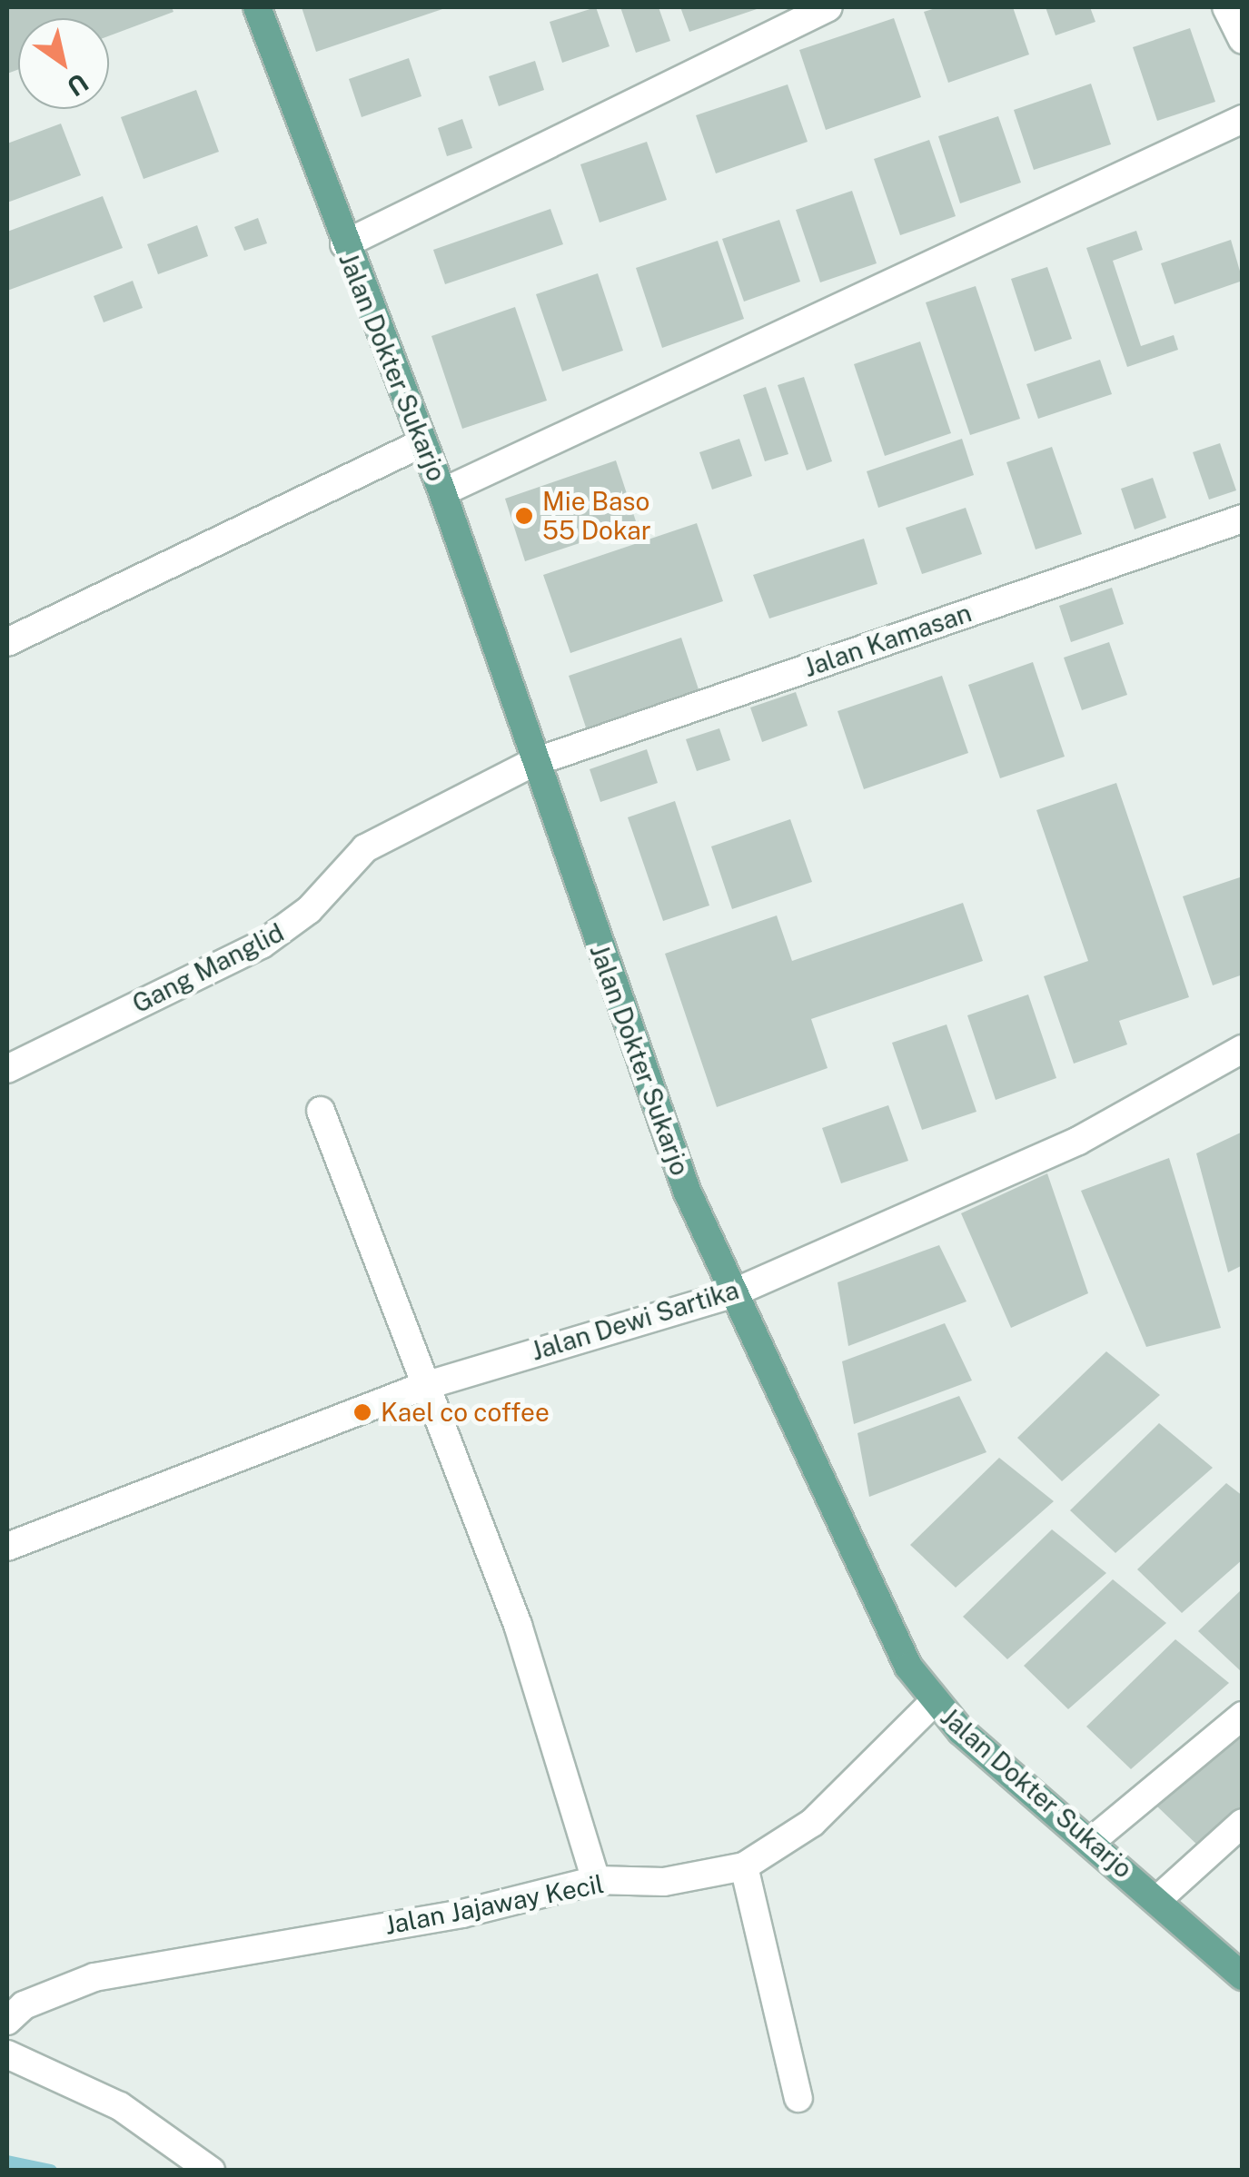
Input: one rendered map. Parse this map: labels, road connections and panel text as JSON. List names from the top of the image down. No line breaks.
{"streets":{"main road":["Jalan Dokter Sukarjo"],"street":["Jalan Kamasan","Gang Manglid","Jalan Dewi Sartika","Jalan Jajaway Kecil"]},"crossings":[["Jalan Dokter Sukarjo","Jalan Kamasan"],["Jalan Dokter Sukarjo","Gang Manglid"],["Jalan Dokter Sukarjo","Jalan Dewi Sartika"],["Jalan Dokter Sukarjo","Jalan Jajaway Kecil"],["Jalan Kamasan","Gang Manglid"]],"places":["Mie Baso 55 Dokar","Kael co coffee"],"north":"bottom right"}
